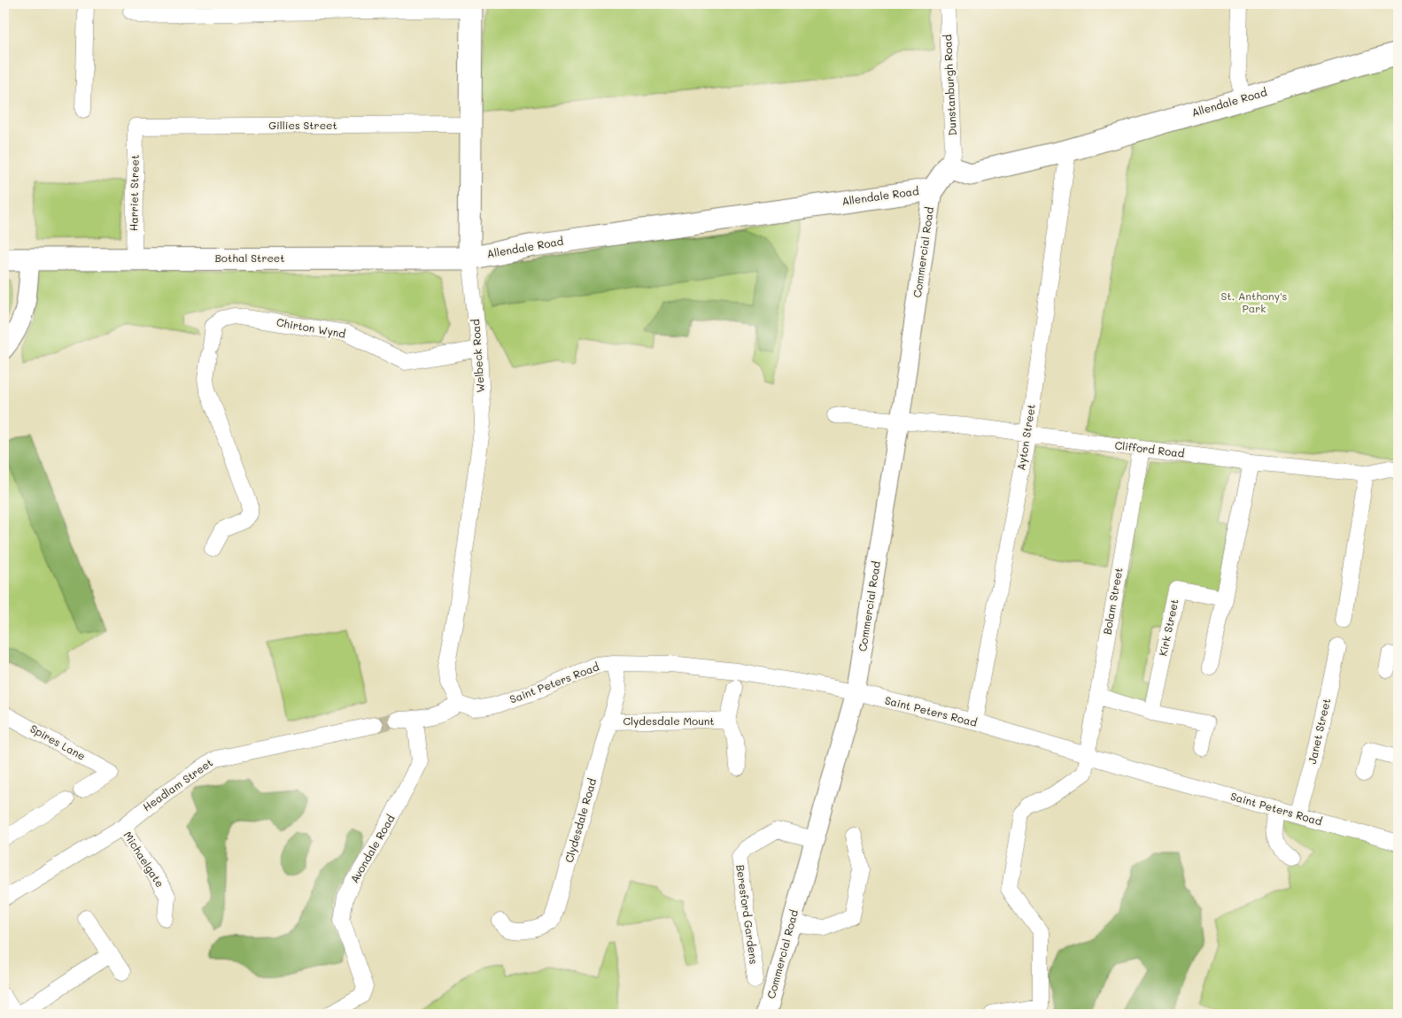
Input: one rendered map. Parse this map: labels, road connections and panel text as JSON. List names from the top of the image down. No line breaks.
{"streets":{"main road":["Allendale Road","Bothal Street","Welbeck Road"],"street":["Dunstanburgh Road","Gillies Street","Harriet Street","Commercial Road","Chirton Wynd","Ayton Street","Clifford Road","Bolam Street","Kirk Street","Saint Peters Road","Clydesdale Mount","Janet Street","Spires Lane","Headlam Street","Clydesdale Road","Avondale Road","Michaelgate","Beresford Gardens"]},"crossings":[["Dunstanburgh Road","Allendale Road"],["Allendale Road","Commercial Road"],["Allendale Road","Bothal Street"],["Allendale Road","Welbeck Road"],["Allendale Road","Ayton Street"],["Gillies Street","Harriet Street"],["Gillies Street","Welbeck Road"],["Harriet Street","Bothal Street"],["Commercial Road","Clifford Road"],["Commercial Road","Saint Peters Road"],["Commercial Road","Beresford Gardens"],["Bothal Street","Welbeck Road"],["Chirton Wynd","Welbeck Road"],["Welbeck Road","Saint Peters Road"],["Ayton Street","Clifford Road"],["Ayton Street","Saint Peters Road"],["Clifford Road","Bolam Street"],["Bolam Street","Saint Peters Road"],["Saint Peters Road","Janet Street"],["Saint Peters Road","Clydesdale Road"],["Clydesdale Mount","Clydesdale Road"],["Headlam Street","Michaelgate"]],"parks":["St. Anthony's Park"]}
